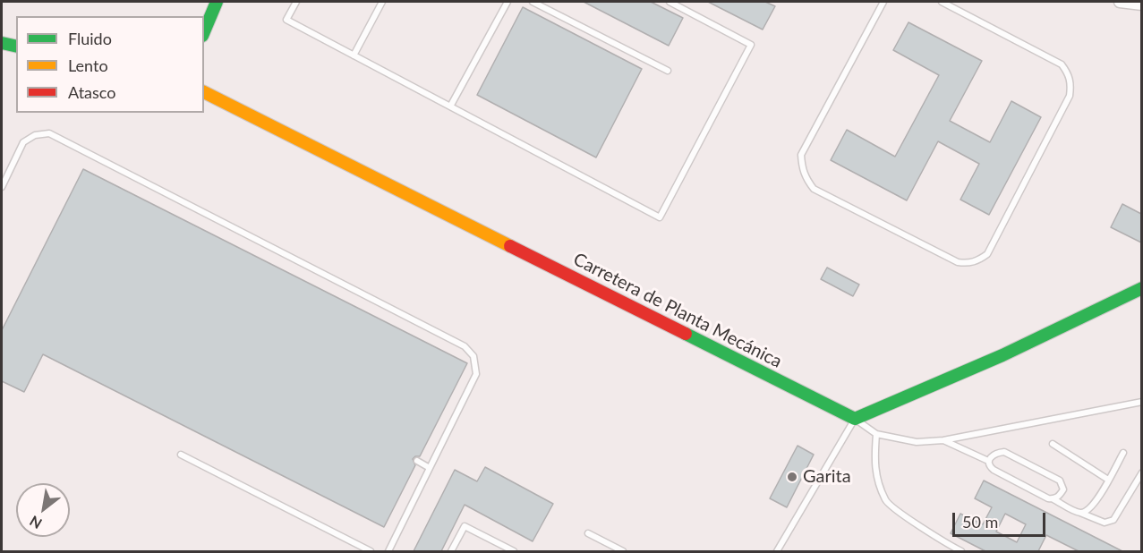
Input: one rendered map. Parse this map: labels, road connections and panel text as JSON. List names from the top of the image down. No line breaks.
{"streets":{"street":["Carretera de Planta Mecánica"]},"places":["Garita"],"legend":["Fluido","Lento","Atasco"],"scale_bar":"50 m","north":"bottom left"}
